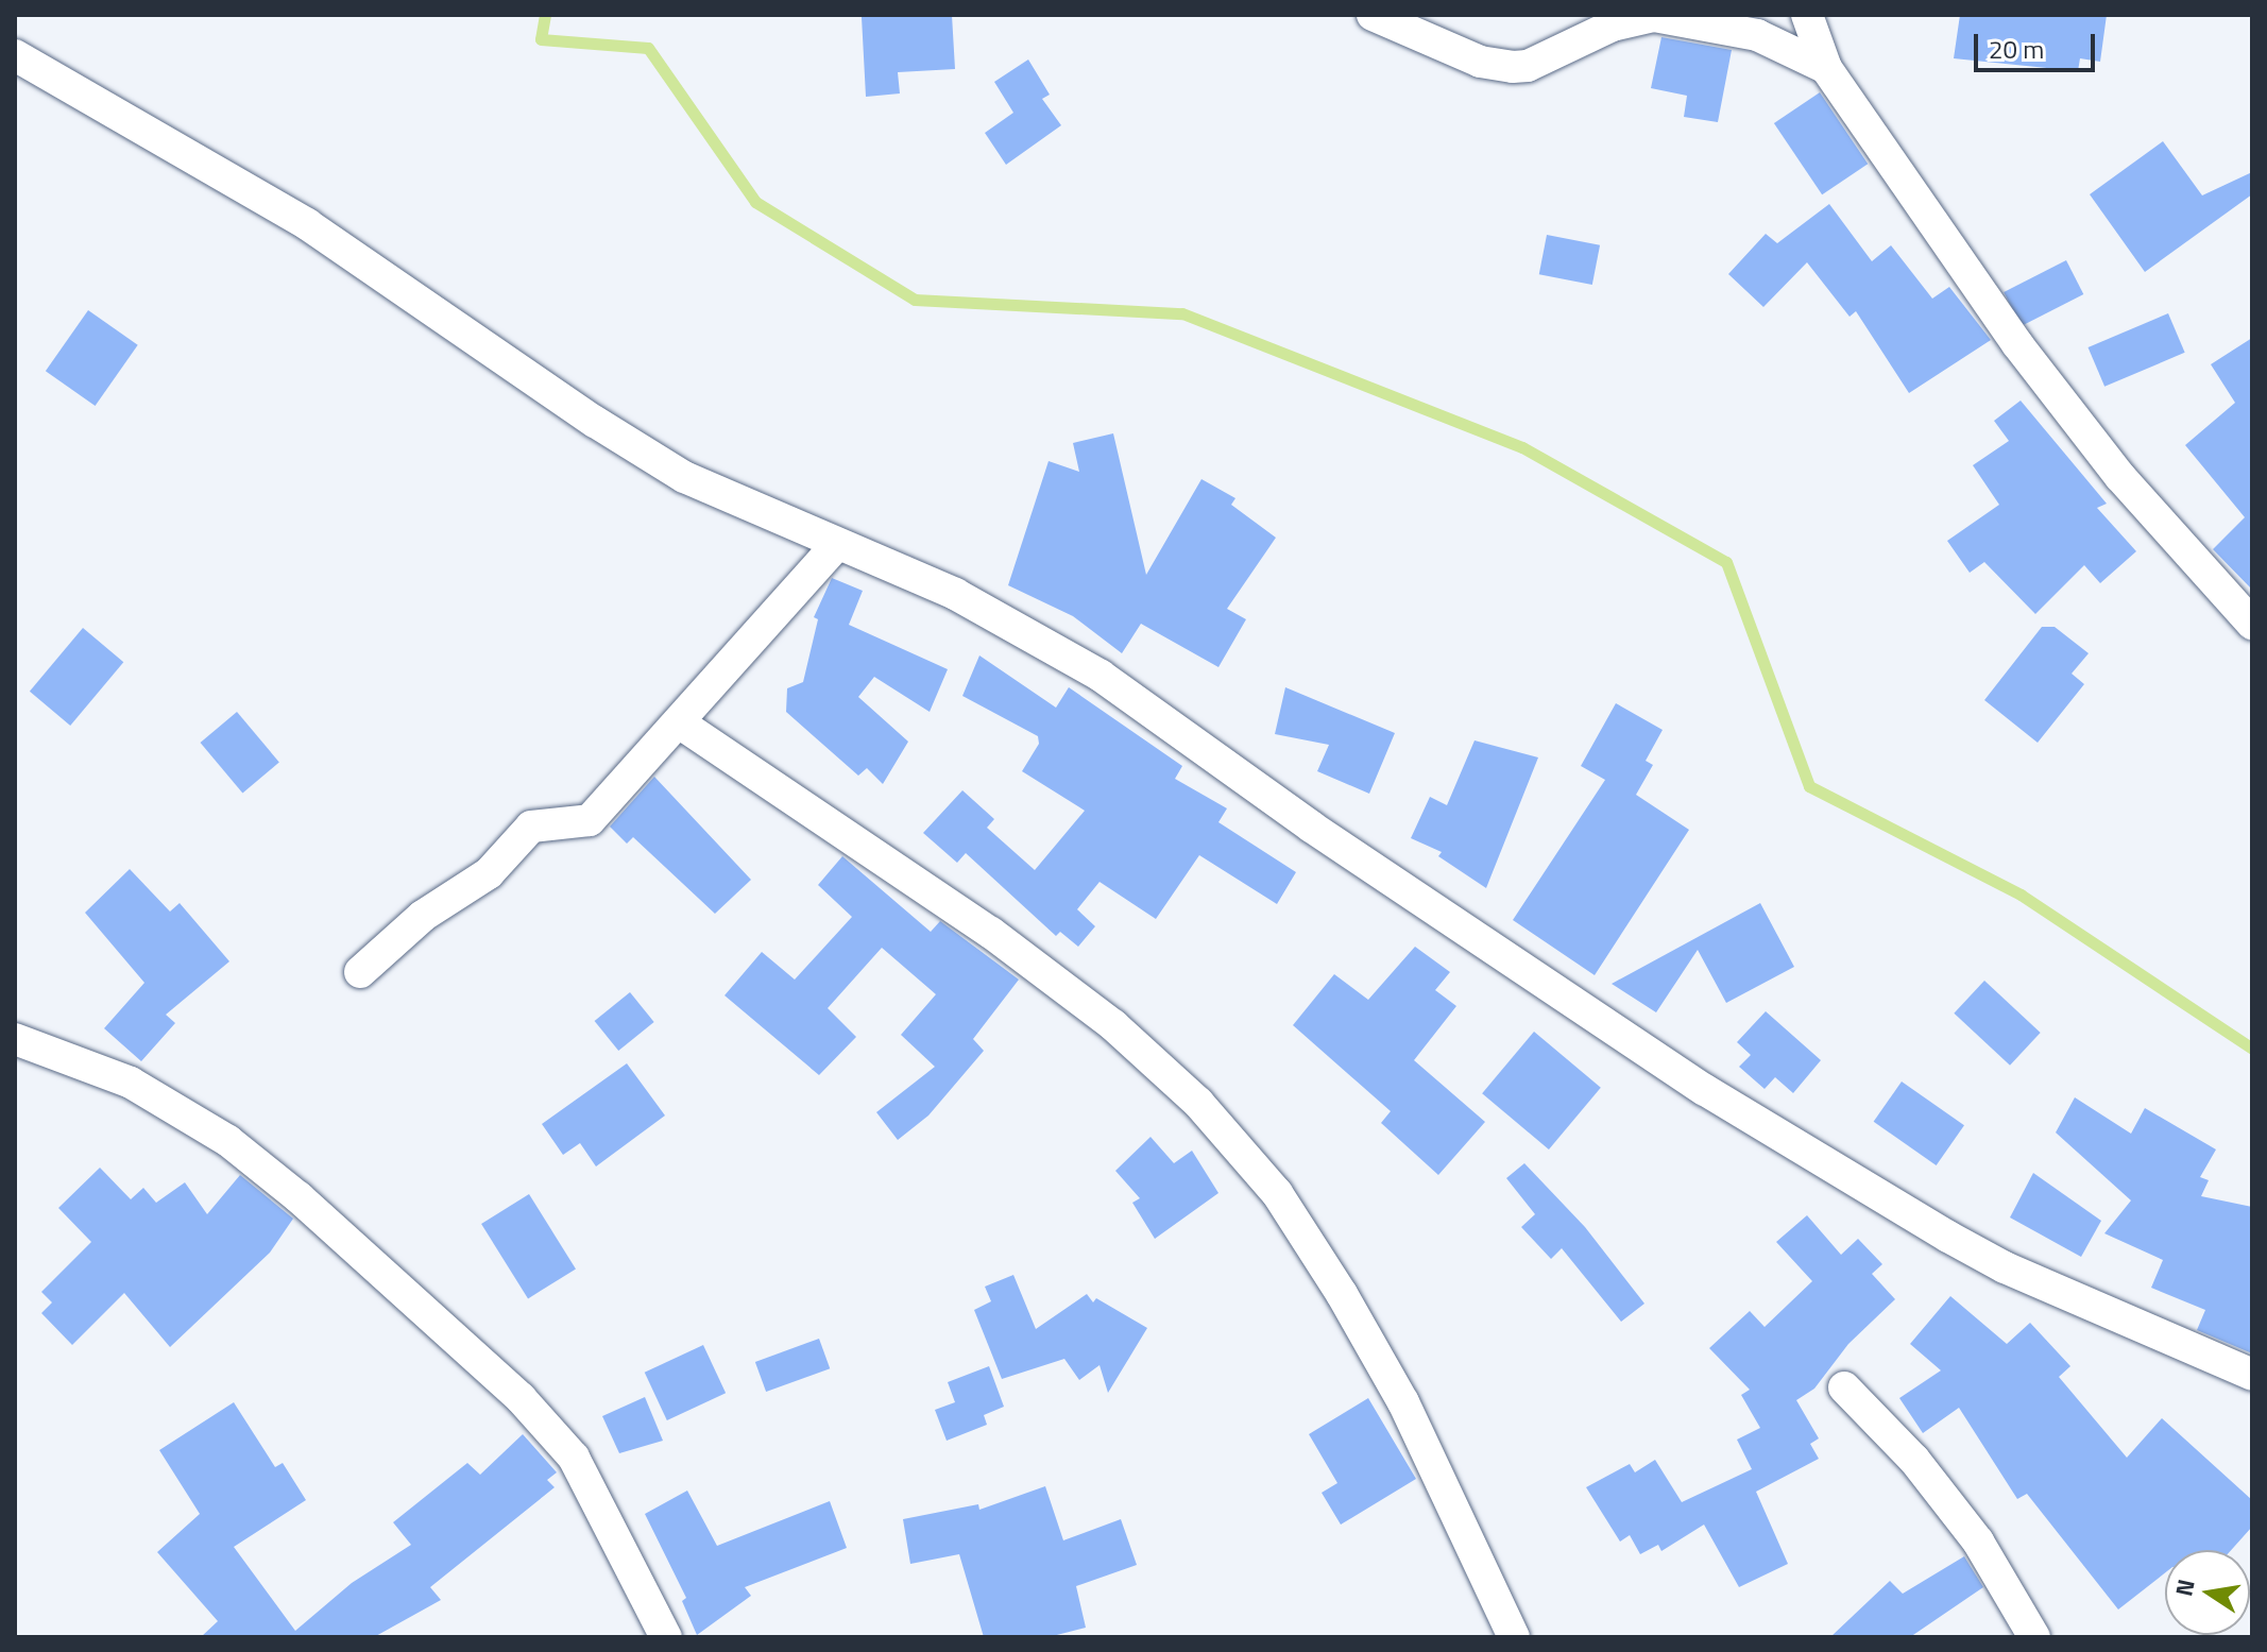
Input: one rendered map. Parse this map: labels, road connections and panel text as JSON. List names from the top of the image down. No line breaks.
{"scale_bar":"20 m","north":"left"}
